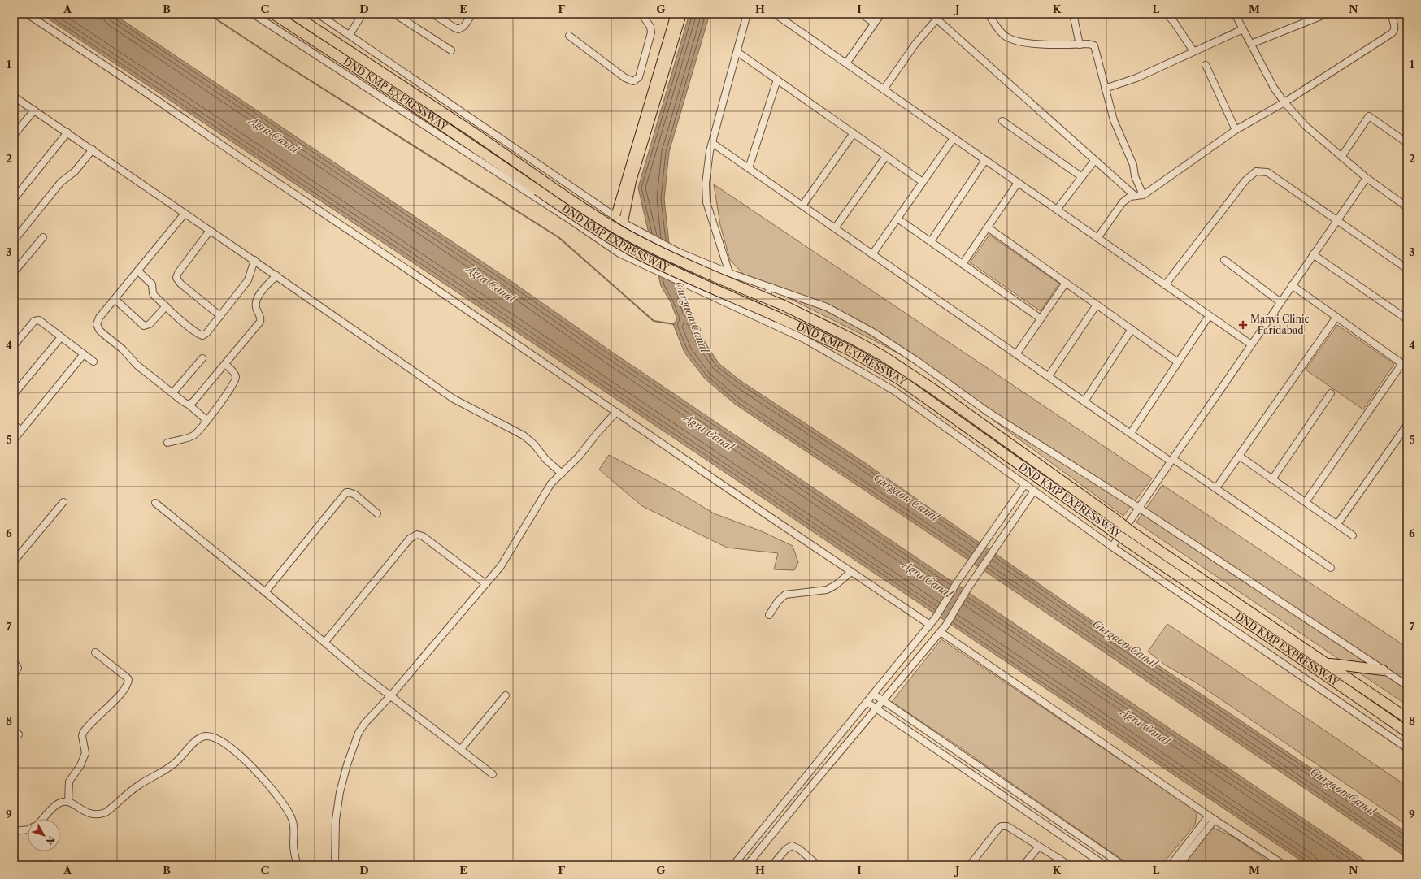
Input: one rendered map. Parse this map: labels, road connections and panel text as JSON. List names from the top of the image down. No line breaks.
{"streets":{"highway":["DND KMP EXPRESSWAY"]},"water":["Agra Canal","Gurgaon Canal"],"places":{"health":["Manvi Clinic - Faridabad"]},"north":"bottom right","grid":{"columns":["A","B","C","D","E","F","G","H","I","J","K","L","M","N"],"rows":["1","2","3","4","5","6","7","8","9"]}}
